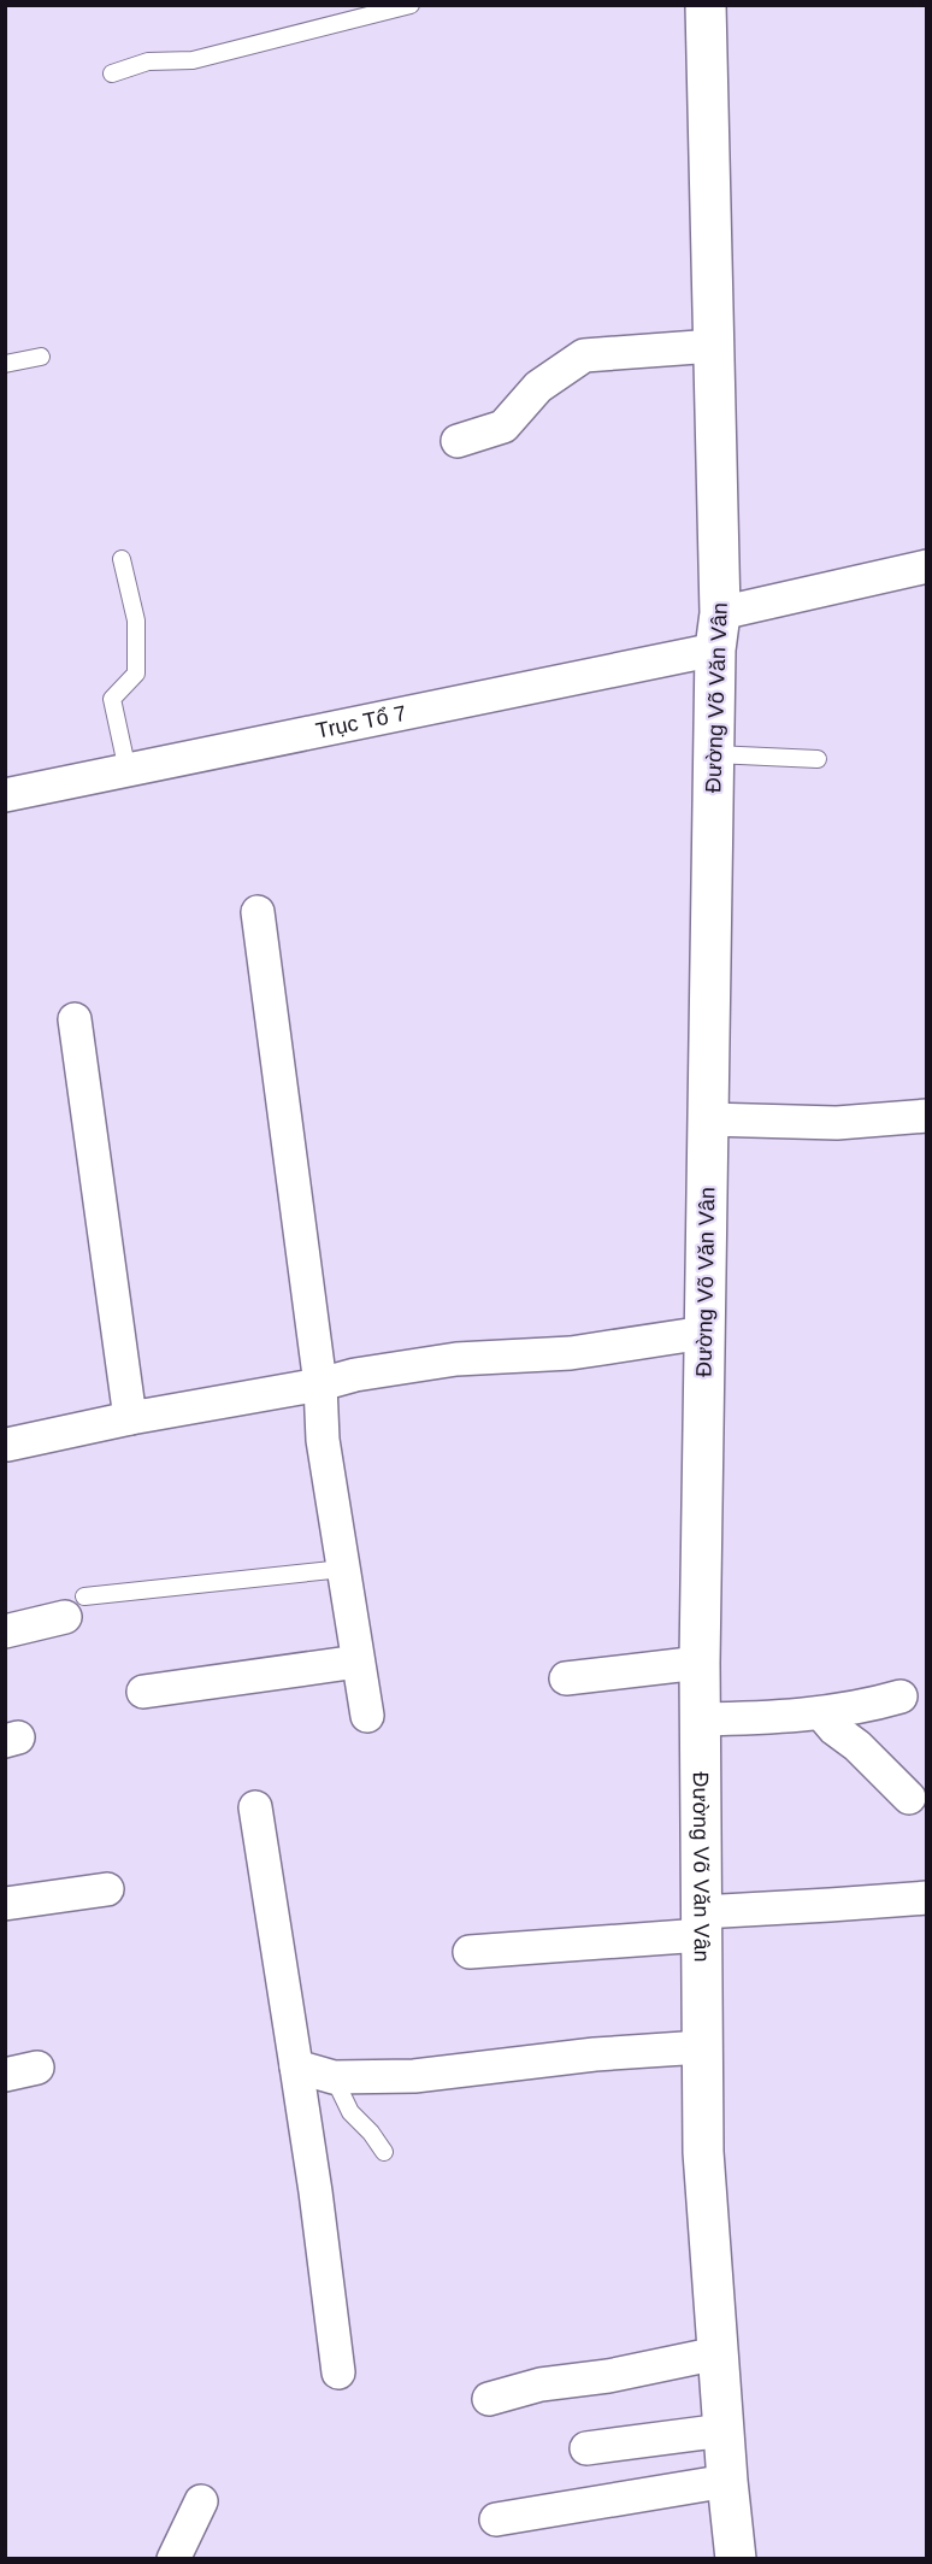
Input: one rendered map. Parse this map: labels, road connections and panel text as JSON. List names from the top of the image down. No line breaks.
{"streets":{"street":["Đường Võ Văn Vân","Trục Tổ 7"]},"crossings":[["Đường Võ Văn Vân","Trục Tổ 7"]]}
